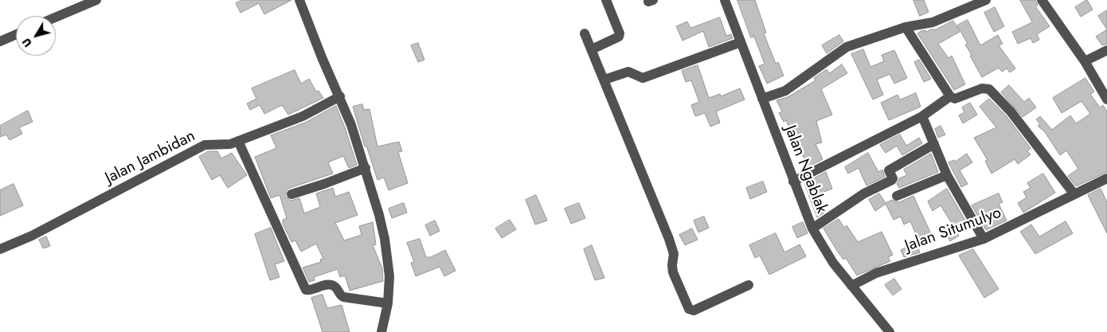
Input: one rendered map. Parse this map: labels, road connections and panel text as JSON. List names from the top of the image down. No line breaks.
{"streets":{"street":["Jalan Jambidan","Jalan Ngablak","Jalan Situmulyo"]},"crossings":[["Jalan Ngablak","Jalan Situmulyo"]],"north":"bottom left"}
